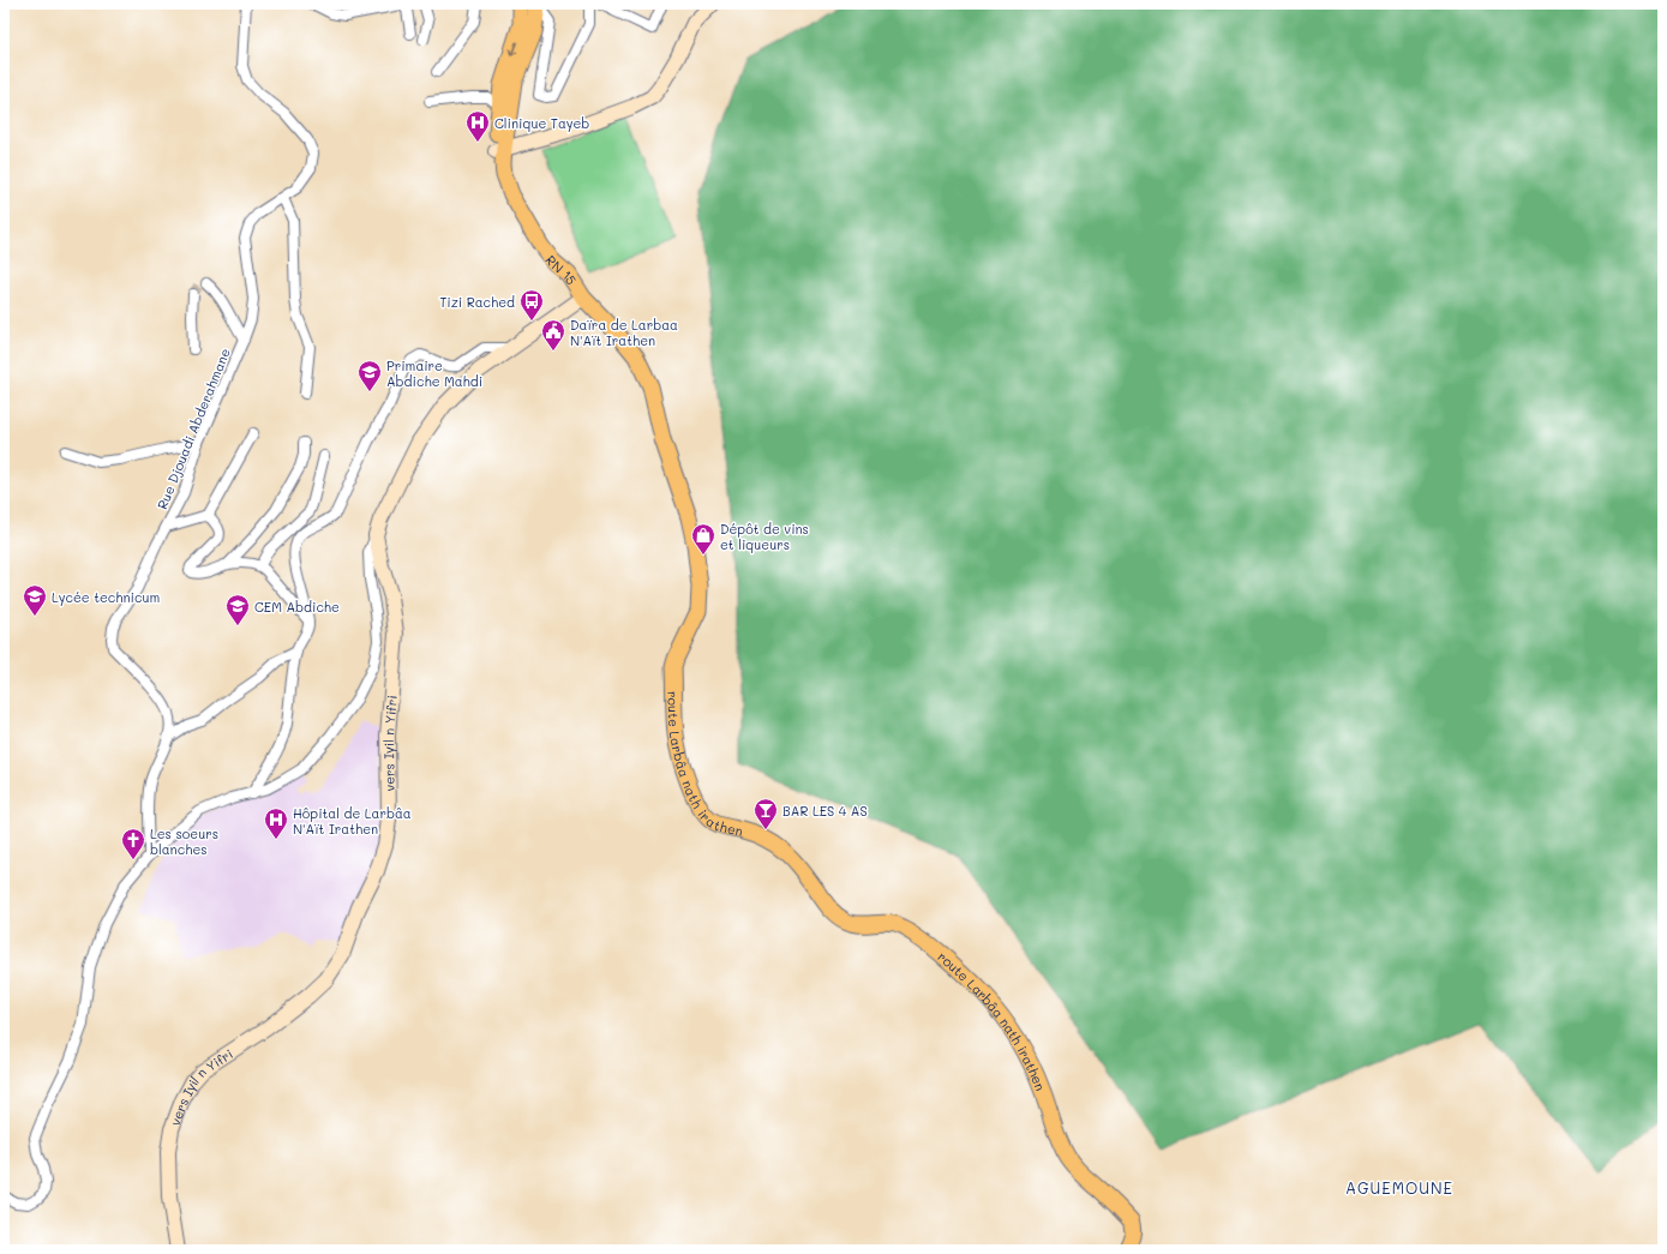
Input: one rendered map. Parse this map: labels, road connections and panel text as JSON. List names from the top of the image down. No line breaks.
{"streets":{"main road":["RN 15","vers Iγil n Yifri","route Larbâa nath irathen"],"street":["Rue Djouadi Abderahmane"]},"crossings":[["RN 15","route Larbâa nath irathen"]],"districts":["AGUEMOUNE"],"places":{"hospital":["Clinique Tayeb","Hôpital de Larbâa N'Aït Irathen"],"bus stop":["Tizi Rached"],"public building":["Daïra de Larbaa N'Aït Irathen"],"school or university":["Primaire Abdiche Mahdi","Lycée technicum","CEM Abdiche"],"shop":["Dépôt de vins et liqueurs"],"bar":["BAR LES 4 AS"],"church":["Les soeurs blanches"]}}
